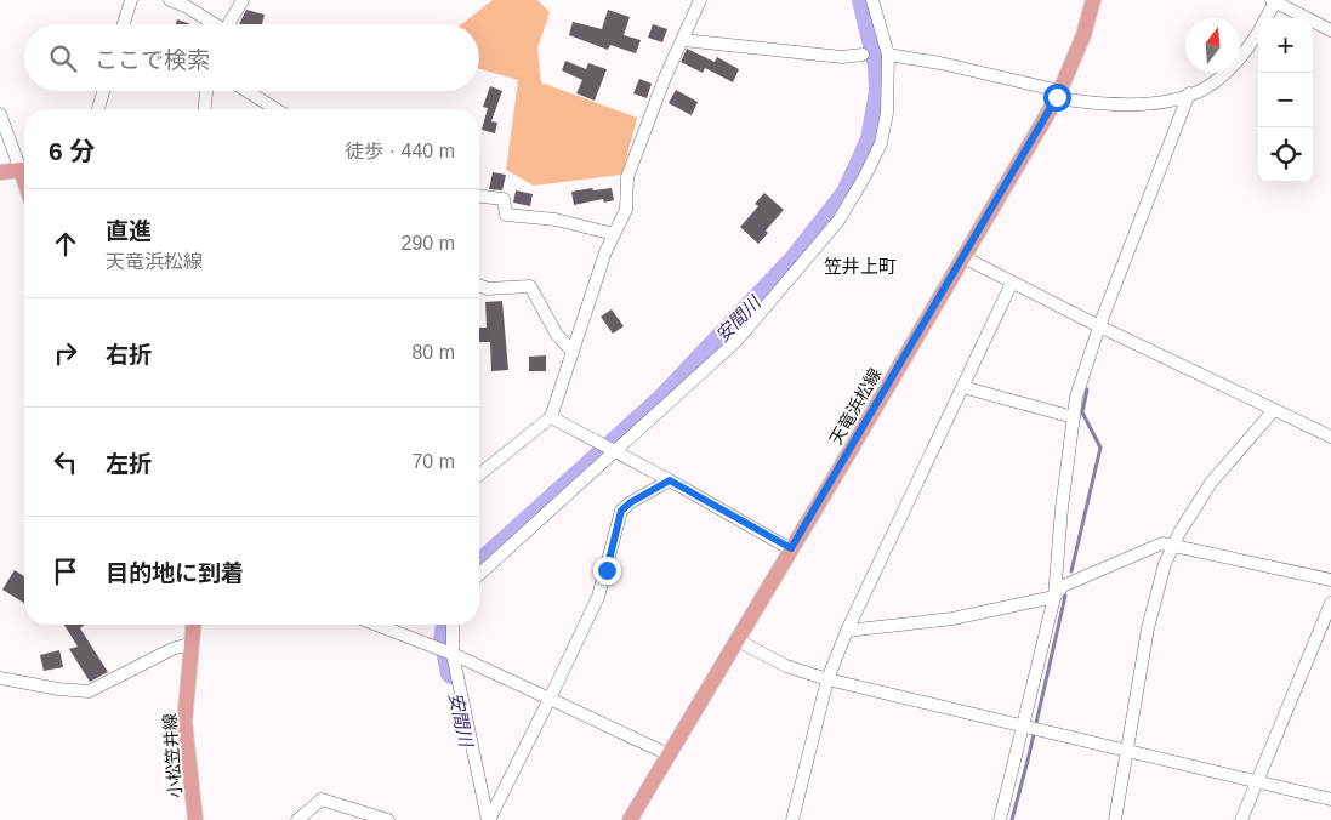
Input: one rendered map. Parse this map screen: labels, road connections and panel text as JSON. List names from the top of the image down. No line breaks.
{"streets":{"main road":["天竜浜松線","小松笠井線"]},"districts":["笠井上町"],"water":["安間川"],"north":"top","page":{"map_buttons":["+","−"],"search":"ここで検索","heading":["6 分","徒歩 · 440 m"],"list":[["直進","天竜浜松線","290 m"],["右折","80 m"],["左折","70 m"],"目的地に到着"]}}
